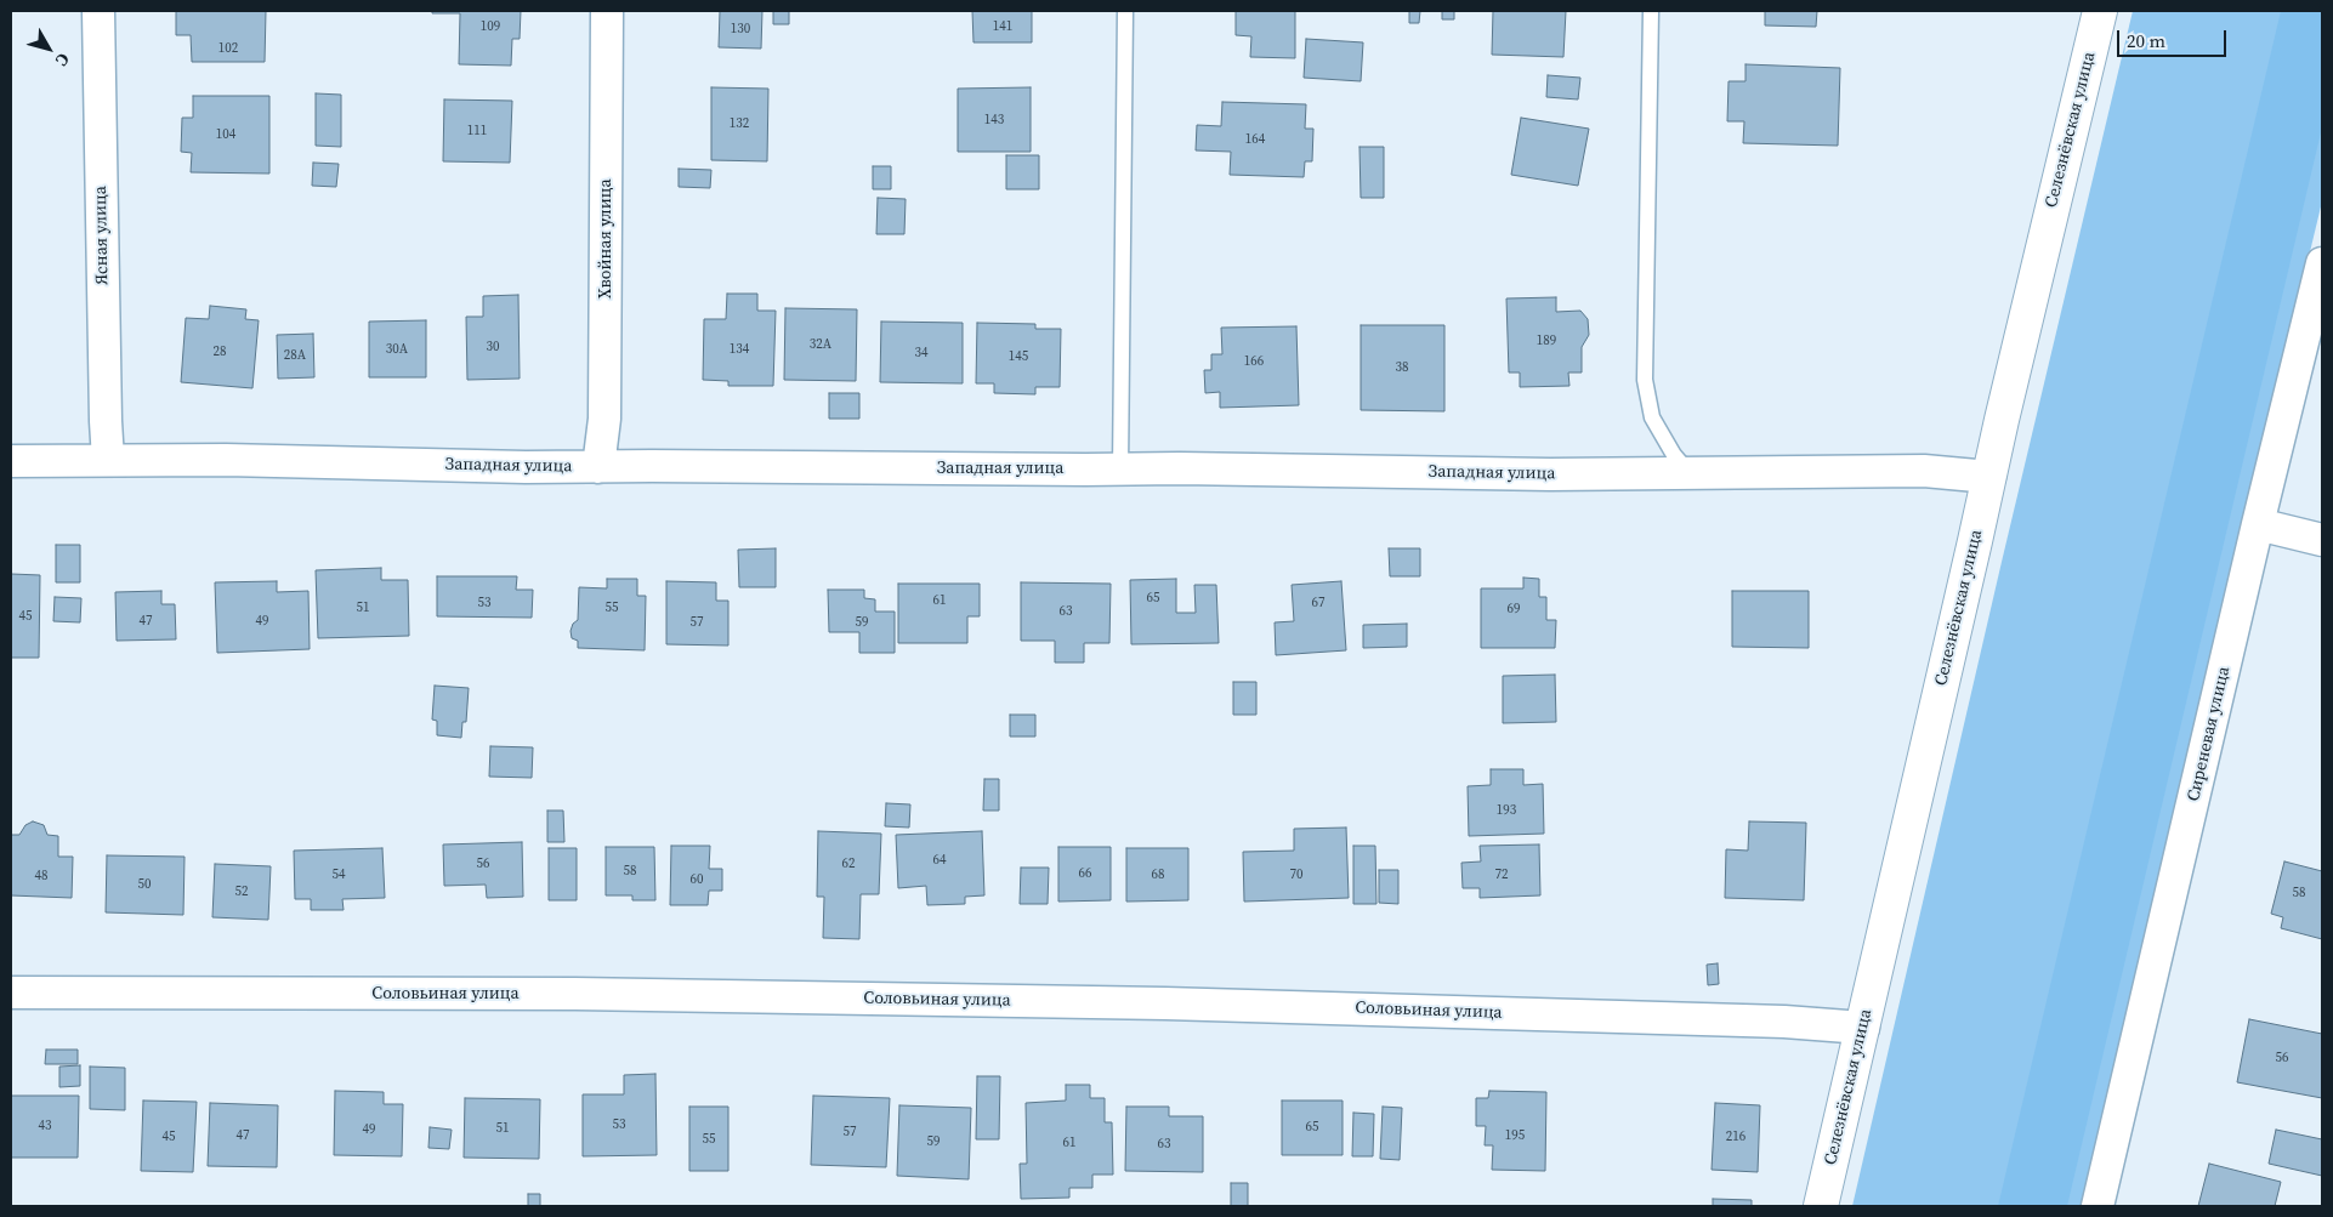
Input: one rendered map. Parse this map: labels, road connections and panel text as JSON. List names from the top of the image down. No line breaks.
{"streets":{"street":["Селезнёвская улица","Ясная улица","Хвойная улица","Западная улица","Сиреневая улица","Соловьиная улица"]},"crossings":[["Селезнёвская улица","Западная улица"],["Селезнёвская улица","Соловьиная улица"],["Ясная улица","Западная улица"],["Хвойная улица","Западная улица"]],"house_numbers":["109","141","130","102","143","132","111","104","164","189","32А","30","30А","134","28","34","28А","145","166","38","65","61","53","67","51","55","69","63","45","47","49","57","59","193","64","56","62","58","66","54","68","70","72","48","60","50","52","58","56","53","43","65","51","49","57","47","195","45","216","55","59","61","63"],"scale_bar":"20 m","north":"bottom right"}
